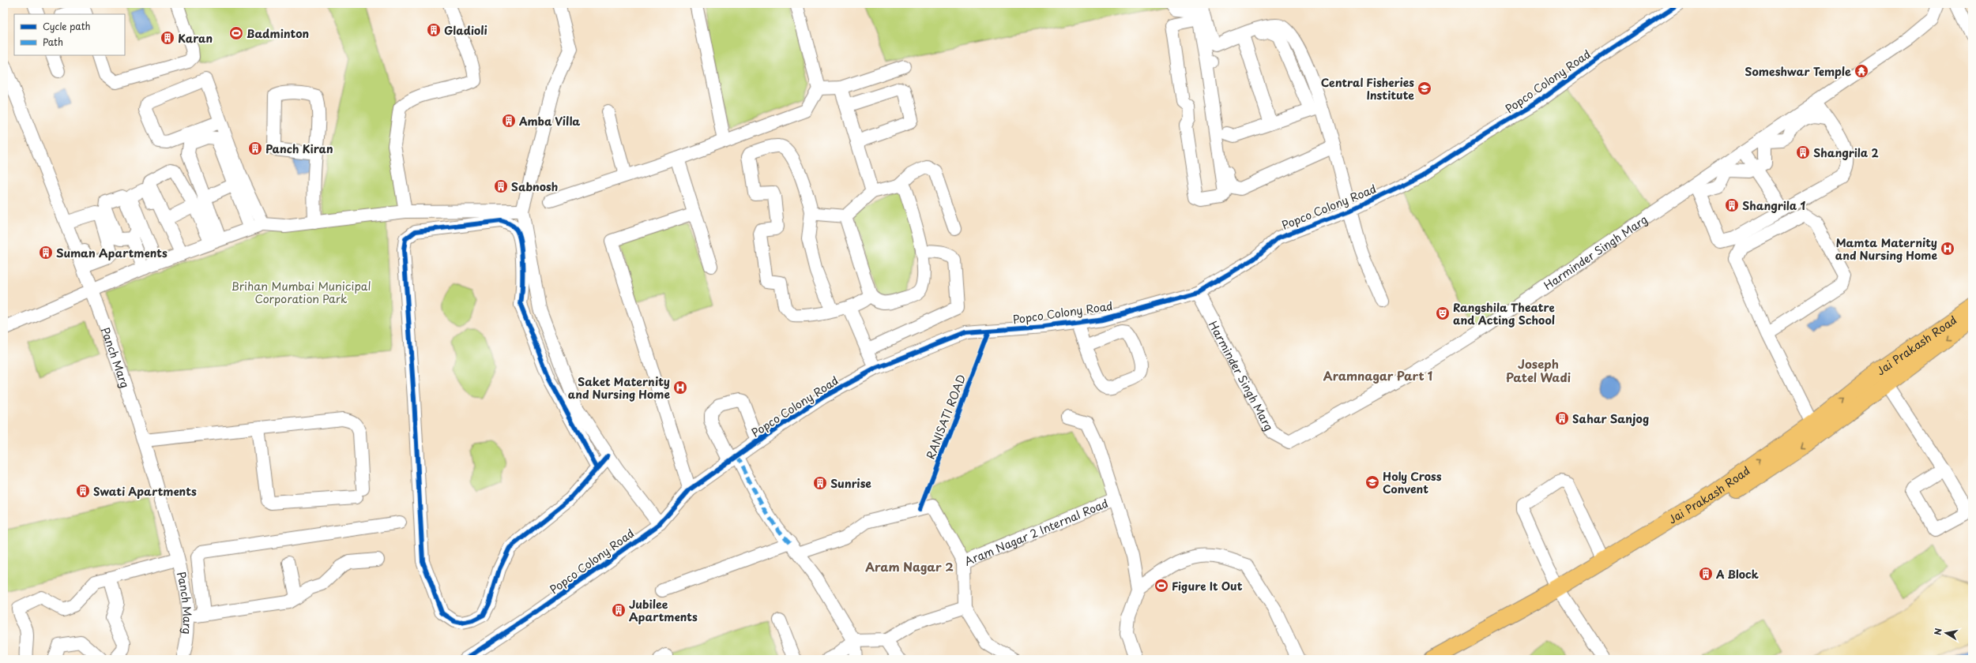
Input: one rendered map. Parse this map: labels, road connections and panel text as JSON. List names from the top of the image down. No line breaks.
{"streets":{"main road":["Jai Prakash Road"],"street":["Popco Colony Road","Harminder Singh Marg","Panch Marg","Aram Nagar 2 Internal Road"],"cycle path":["RANISATI ROAD"]},"crossings":[["Popco Colony Road","Harminder Singh Marg"]],"districts":["Joseph Patel Wadi","Aramnagar Part 1","Aram Nagar 2"],"parks":["Brihan Mumbai Municipal Corporation Park"],"places":{"building":["Gladioli","Karan","Amba Villa","Panch Kiran","Shangrila 2","Sabnosh","Shangrila 1","Suman Apartments","Sahar Sanjog","Sunrise","Swati Apartments","A Block","Jubilee Apartments"],"sports":["Badminton","Figure It Out"],"temple":["Someshwar Temple"],"school or university":["Central Fisheries Institute","Holy Cross Convent"],"hospital":["Mamta Maternity and Nursing Home","Saket Maternity and Nursing Home"],"theatre":["Rangshila Theatre and Acting School"]},"legend":["Cycle path","Path"],"north":"left"}
